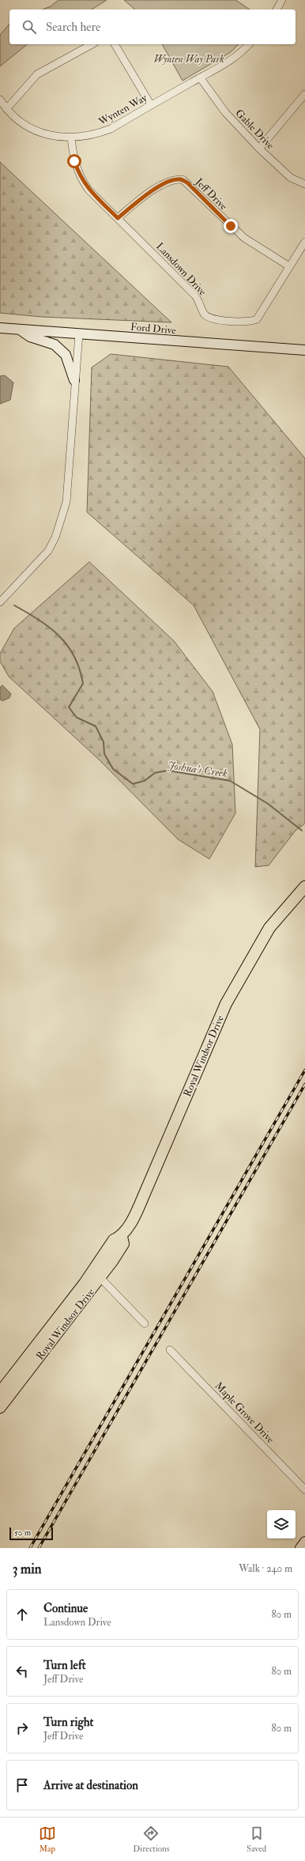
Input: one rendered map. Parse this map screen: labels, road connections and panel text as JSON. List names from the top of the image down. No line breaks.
{"streets":{"main road":["Ford Drive","Royal Windsor Drive"],"street":["Wynten Way","Gable Drive","Jeff Drive","Lansdown Drive","Maple Grove Drive"]},"crossings":[["Wynten Way","Gable Drive"],["Wynten Way","Lansdown Drive"],["Jeff Drive","Lansdown Drive"]],"water":["Joshua's Creek"],"parks":["Wynten Way Park"],"scale_bar":"50 m","page":{"search":"Search here","scale":"50 m","heading":["3 min","Walk · 240 m"],"list":[["Continue","Lansdown Drive","80 m"],["Turn left","Jeff Drive","80 m"],["Turn right","Jeff Drive","80 m"],"Arrive at destination"],"nav":["Map","Directions","Saved"]}}
